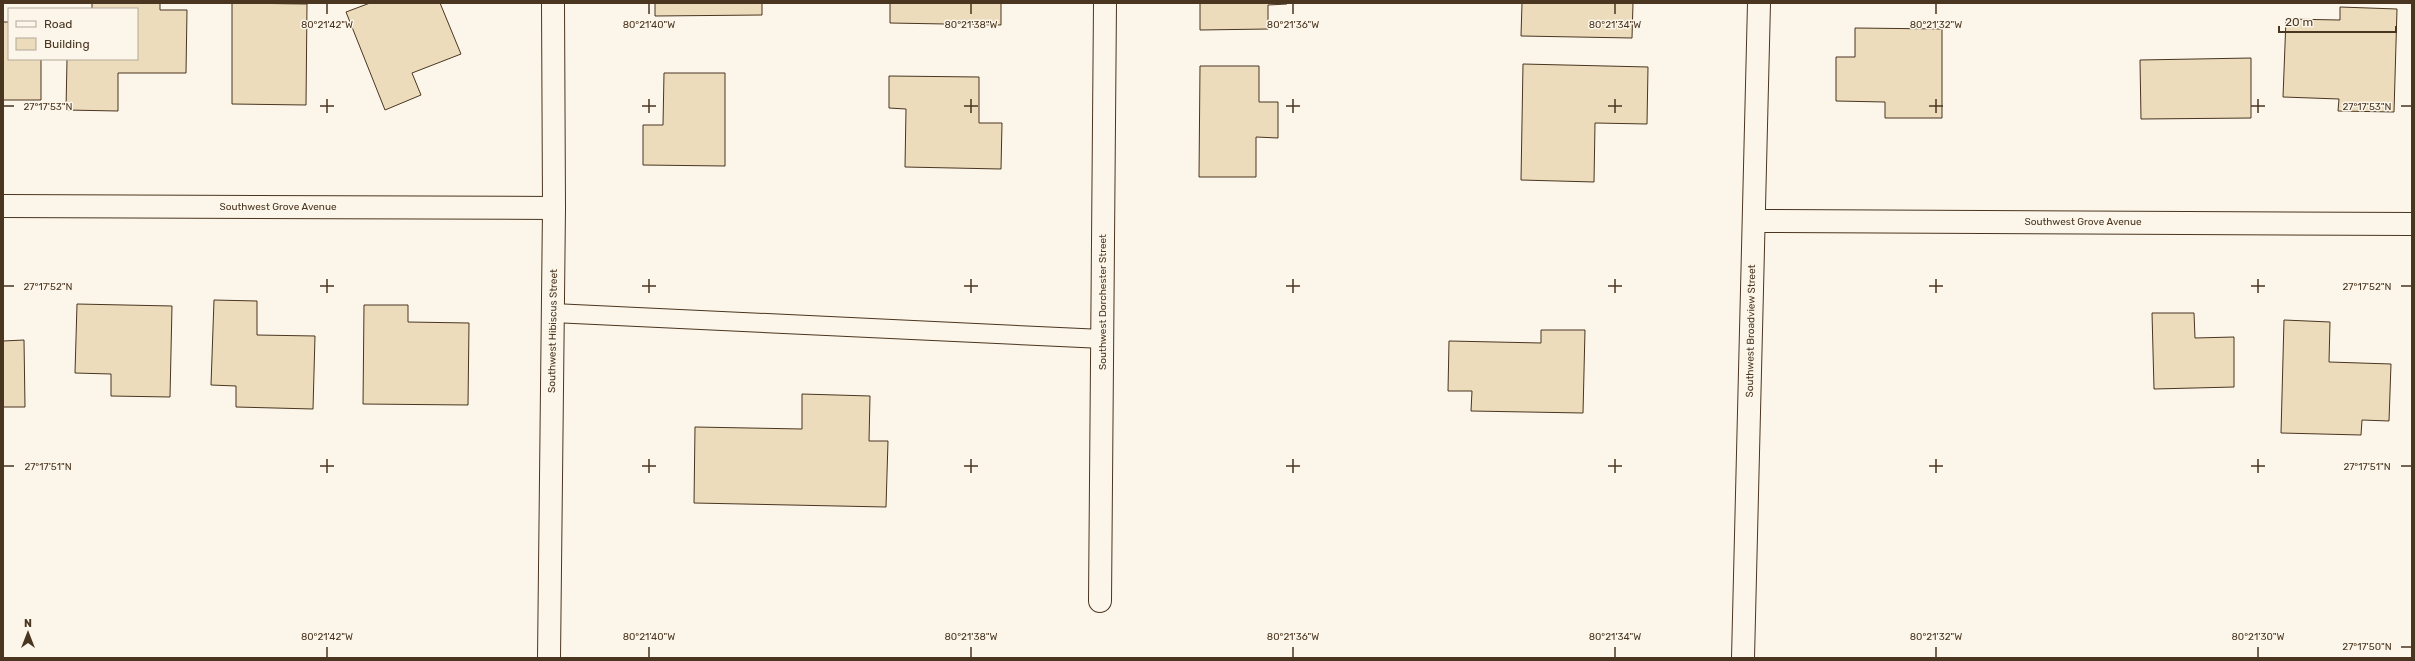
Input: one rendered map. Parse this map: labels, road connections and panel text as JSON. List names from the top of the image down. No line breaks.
{"streets":{"street":["Southwest Grove Avenue","Southwest Dorchester Street","Southwest Hibiscus Street","Southwest Broadview Street"]},"crossings":[["Southwest Grove Avenue","Southwest Hibiscus Street"],["Southwest Grove Avenue","Southwest Broadview Street"]],"legend":["Road","Building"],"scale_bar":"20 m","north":"top","coordinates":["80°21'42\"W","80°21'40\"W","80°21'38\"W","80°21'36\"W","80°21'34\"W","80°21'32\"W","27°17'53\"N","27°17'52\"N","27°17'51\"N","80°21'30\"W","27°17'50\"N"]}
